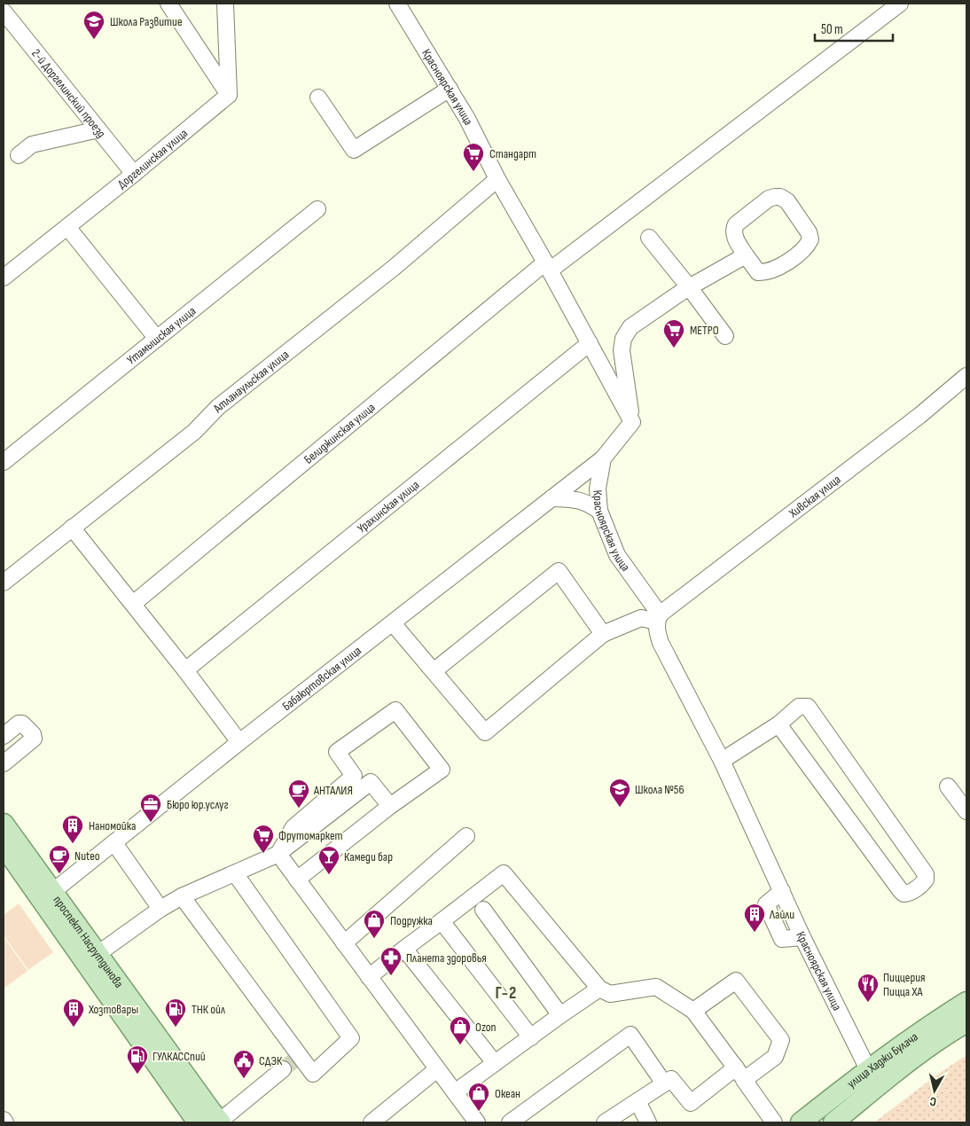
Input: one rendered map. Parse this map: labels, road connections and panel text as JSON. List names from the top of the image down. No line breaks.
{"streets":{"main road":["проспект Насрутдинова","улица Хаджи Булача"],"street":["Красноярская улица","2-й Доргелинский проезд","Доргелинская улица","Утамышская улица","Атланаульская улица","Белиджинская улица","Хивская улица","Урахинская улица","Бабаюртовская улица"]},"crossings":[["Красноярская улица","Атланаульская улица"],["Красноярская улица","Белиджинская улица"],["Красноярская улица","Хивская улица"],["Красноярская улица","Урахинская улица"],["Красноярская улица","Бабаюртовская улица"],["Красноярская улица","улица Хаджи Булача"],["2-й Доргелинский проезд","Доргелинская улица"],["Бабаюртовская улица","проспект Насрутдинова"]],"districts":["Г-2"],"places":{"school or university":["Школа Развитие","Школа №56"],"supermarket":["Стандарт","МЕТРО","Фрутомаркет"],"cafe":["АНТАЛИЯ","Nuteo"],"office":["Бюро юр.услуг"],"building":["Наномойка","Лайли","Хозтовары"],"bar":["Камеди бар"],"shop":["Подружка","Ozon","Океан"],"pharmacy":["Планета здоровья"],"restaurant":["Пиццерия Пицца ХА"],"fuel station":["ТНК ойл","ГУЛКАССпий"],"public building":["СДЭК"]},"scale_bar":"50 m","north":"bottom"}
